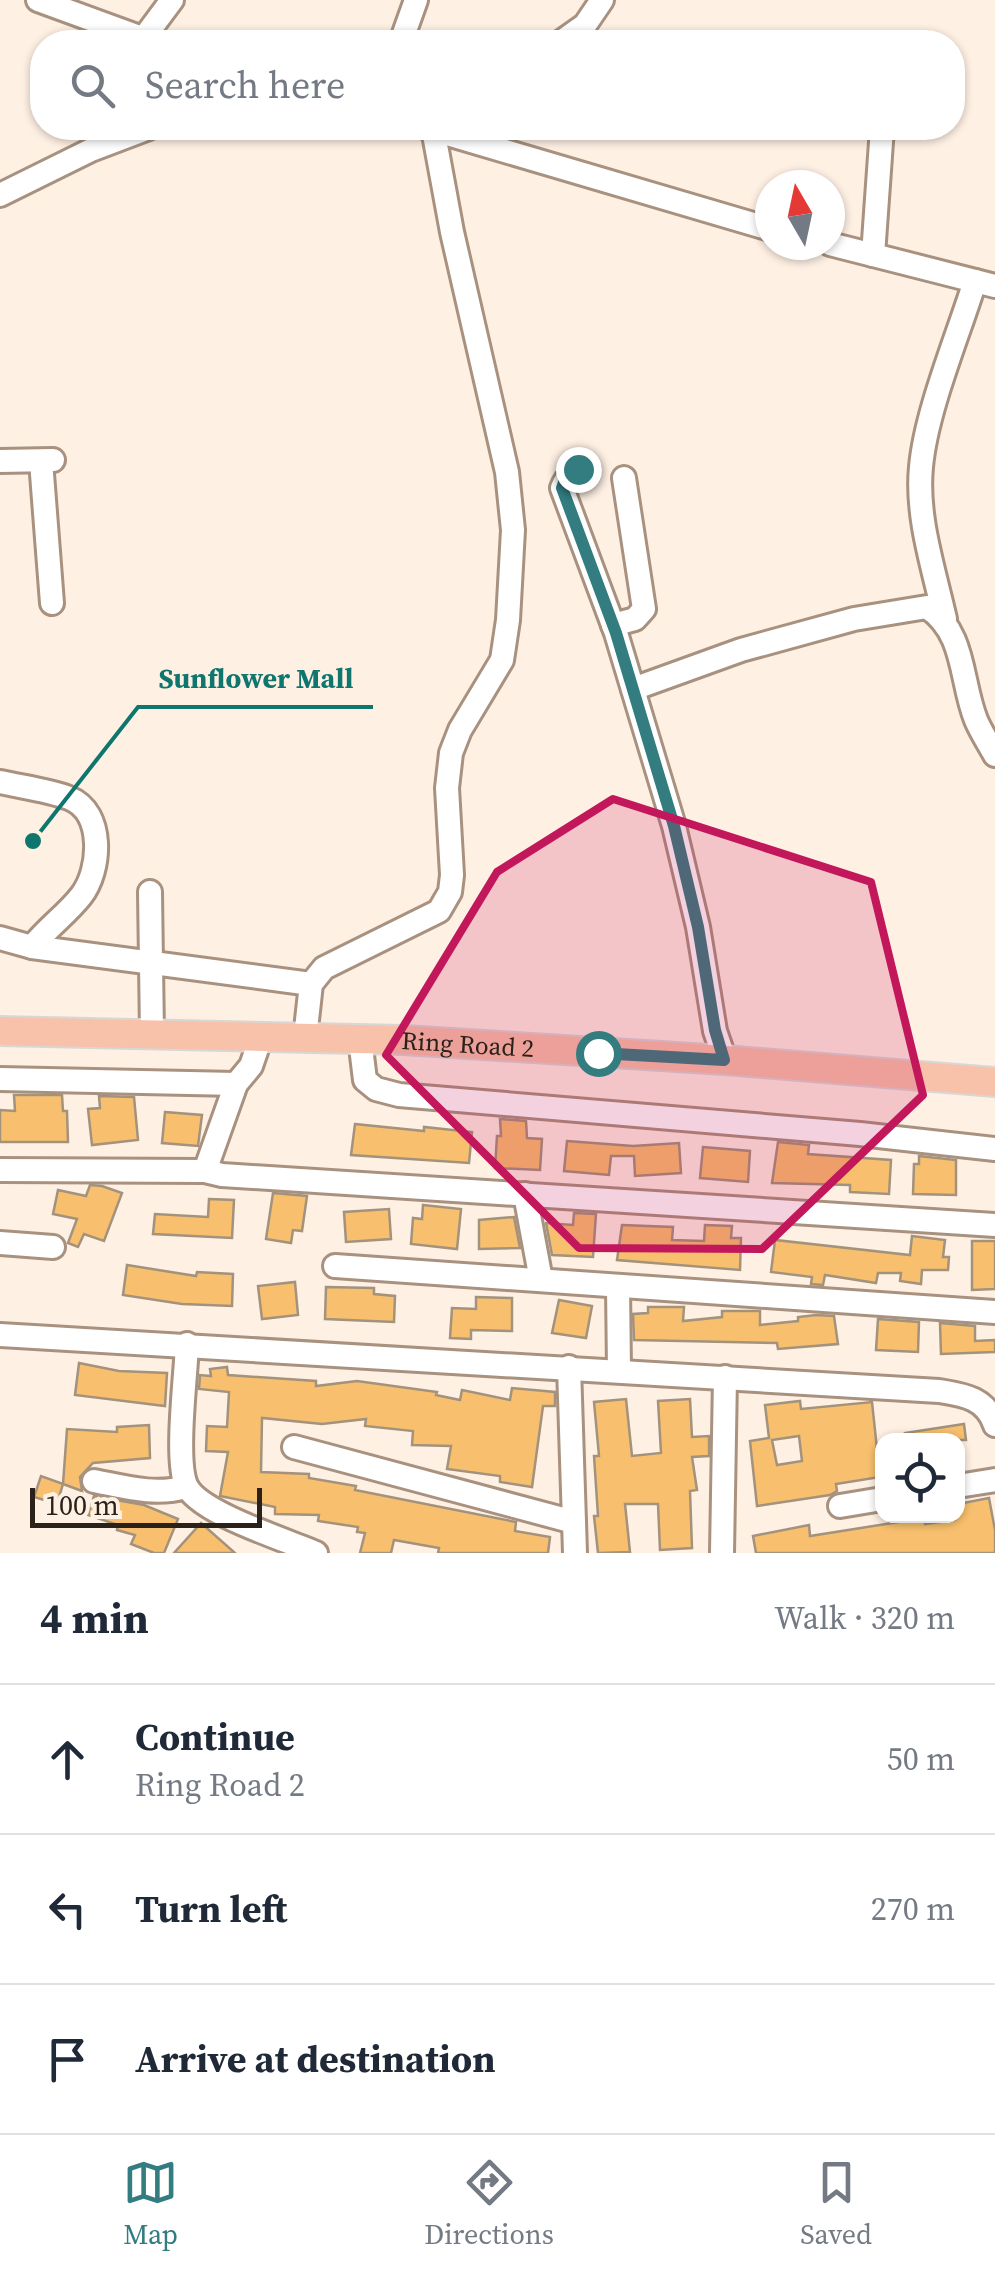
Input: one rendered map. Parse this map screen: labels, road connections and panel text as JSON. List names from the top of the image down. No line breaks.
{"streets":{"main road":["Ring Road 2"]},"places":["Sunflower Mall"],"scale_bar":"100 m","north":"top","page":{"search":"Search here","scale":"100 m","heading":["4 min","Walk · 320 m"],"list":[["Continue","Ring Road 2","50 m"],["Turn left","270 m"],"Arrive at destination"],"nav":["Map","Directions","Saved"]}}
